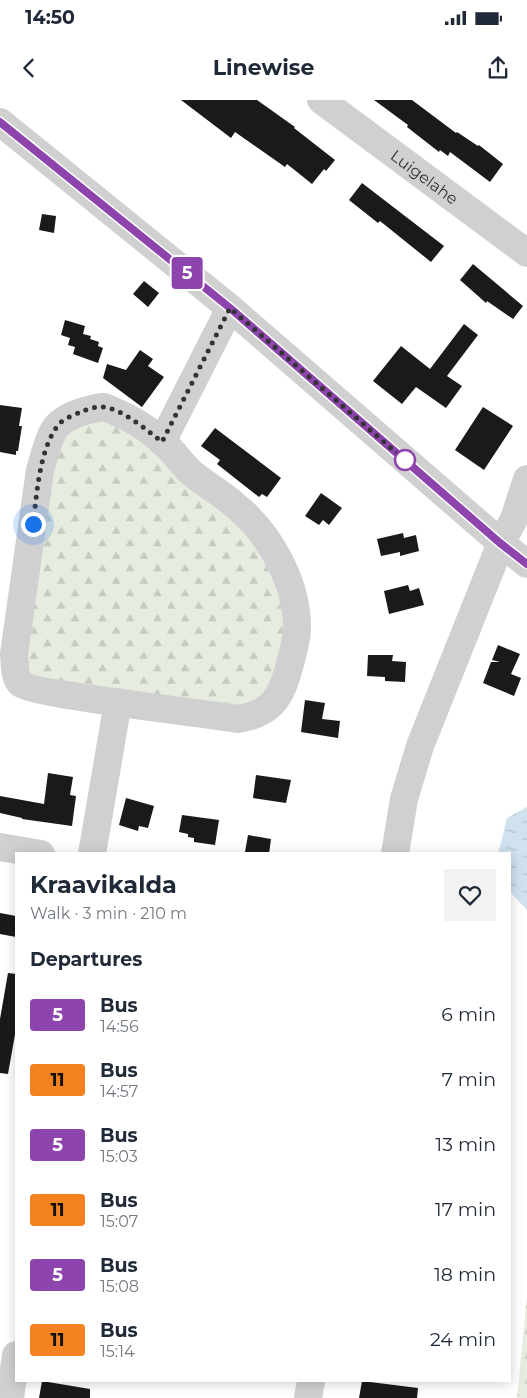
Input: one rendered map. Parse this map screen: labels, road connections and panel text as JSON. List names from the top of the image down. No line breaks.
{"streets":{"street":["Luigelahe"]},"lines":["bus line 5"],"page":{"status":"14:50","header":"Linewise","on_map":"5","heading":[["Kraavikalda","Walk · 3 min · 210 m"],"Departures"],"list":[{"mark":"5","name":"Bus","note":"14:56","value":"6 min"},{"mark":"11","name":"Bus","note":"14:57","value":"7 min"},{"mark":"5","name":"Bus","note":"15:03","value":"13 min"},{"mark":"11","name":"Bus","note":"15:07","value":"17 min"},{"mark":"5","name":"Bus","note":"15:08","value":"18 min"},{"mark":"11","name":"Bus","note":"15:14","value":"24 min"}]}}
